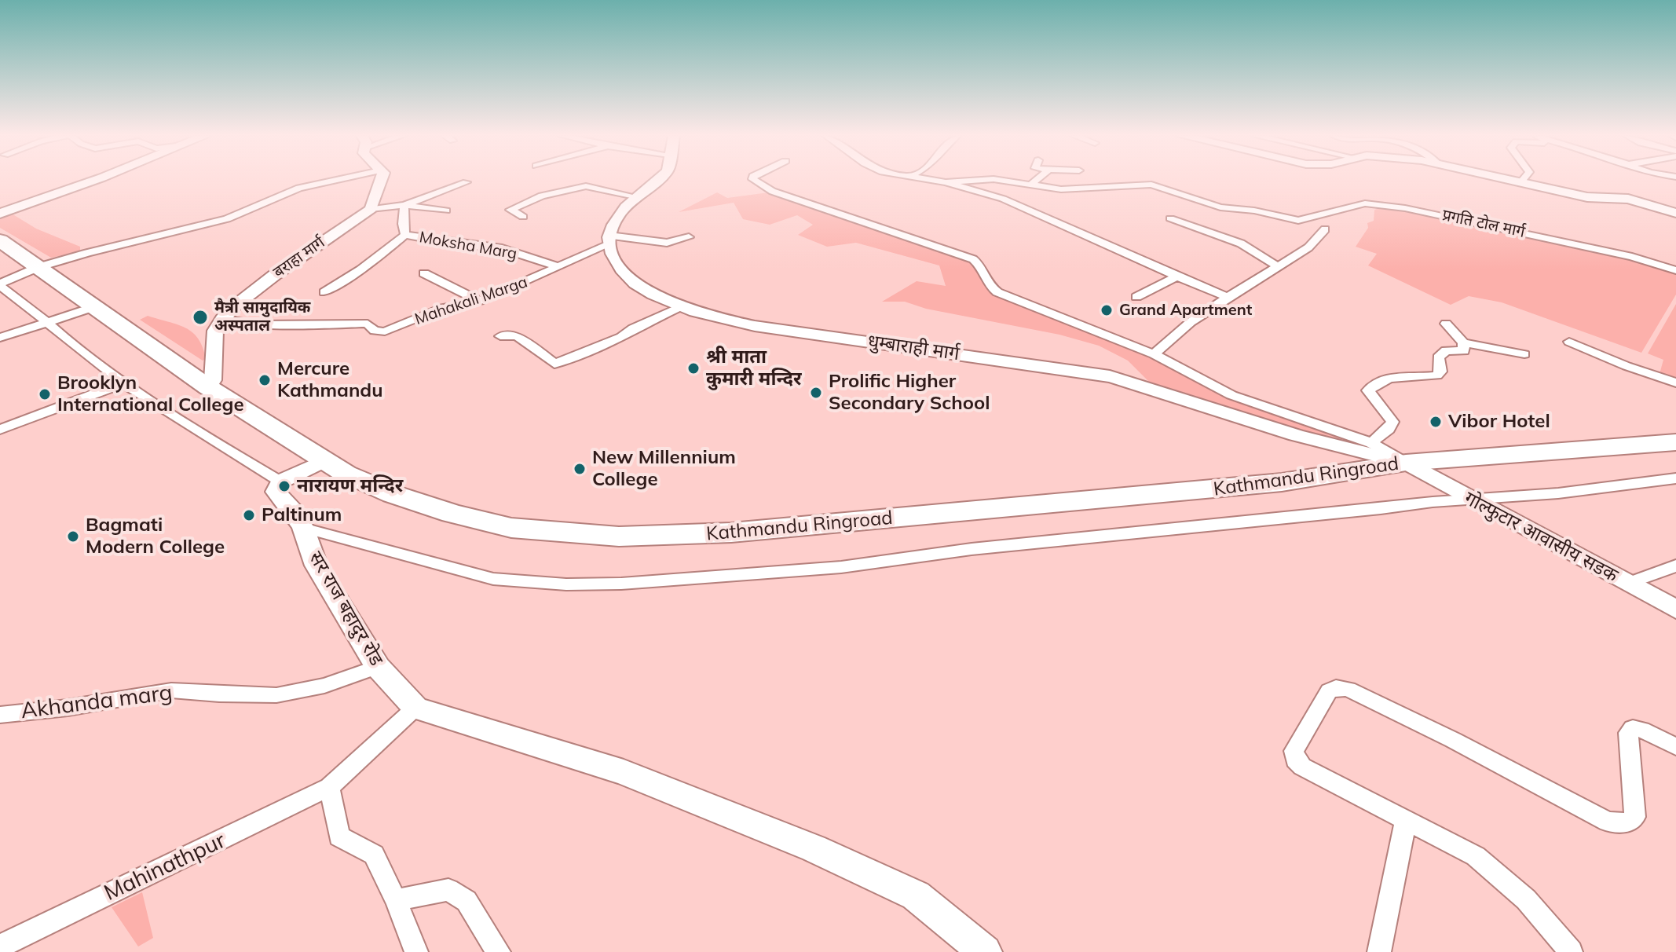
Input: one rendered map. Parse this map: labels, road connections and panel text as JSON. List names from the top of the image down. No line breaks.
{"streets":{"highway":["Kathmandu Ringroad"],"main road":["बराहा मार्ग","धुम्बाराही मार्ग","गोल्फुटार आवासीय सडक","सर राज बहादुर रोड"],"street":["प्रगति टोल मार्ग","Moksha Marg","Mahakali Marga","Akhanda marg","Mahinathpur"]},"crossings":[["Moksha Marg","बराहा मार्ग"],["Moksha Marg","Mahakali Marga"],["बराहा मार्ग","Mahakali Marga"],["Mahakali Marga","धुम्बाराही मार्ग"],["धुम्बाराही मार्ग","Kathmandu Ringroad"],["धुम्बाराही मार्ग","गोल्फुटार आवासीय सडक"],["Kathmandu Ringroad","गोल्फुटार आवासीय सडक"],["सर राज बहादुर रोड","Akhanda marg"],["सर राज बहादुर रोड","Mahinathpur"]],"places":["Grand Apartment","मैत्री सामुदायिक अस्पताल","श्री माता कुमारी मन्दिर","Mercure Kathmandu","Prolific Higher Secondary School","Brooklyn International College","Vibor Hotel","New Millennium College","नारायण मन्दिर","Paltinum","Bagmati Modern College"]}
